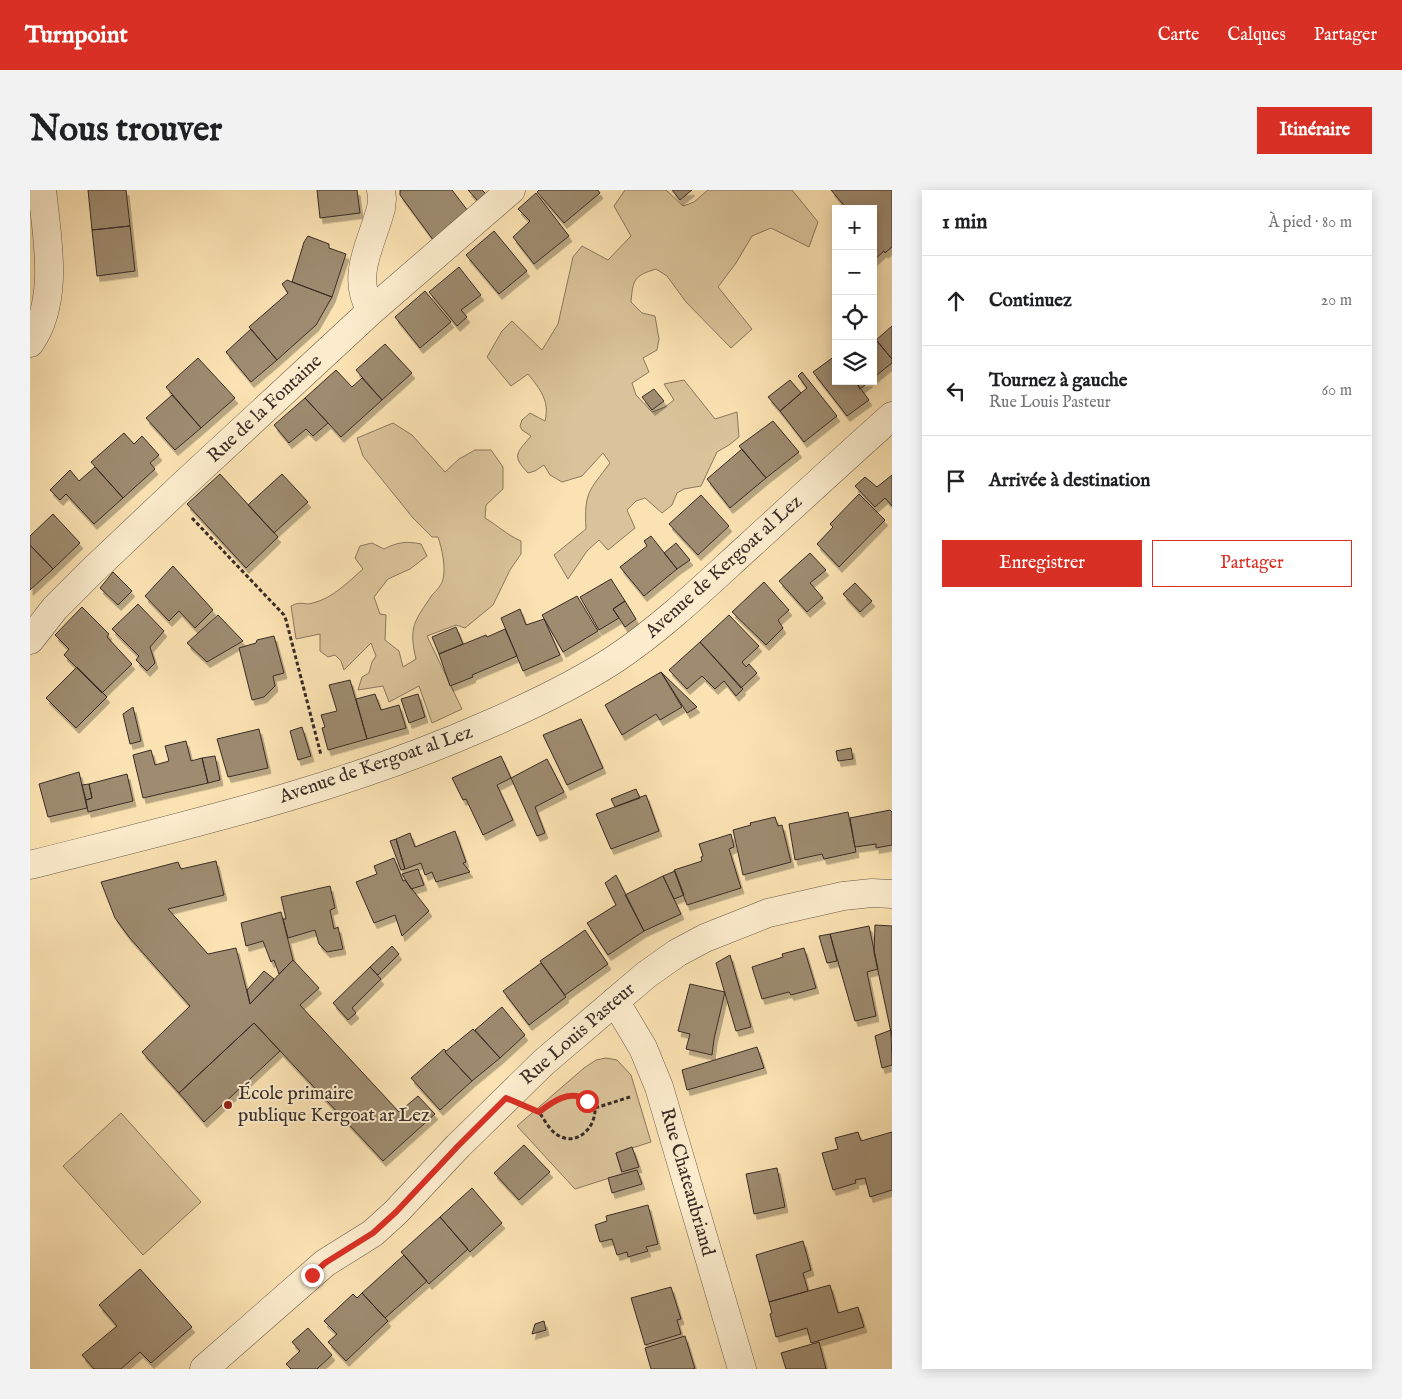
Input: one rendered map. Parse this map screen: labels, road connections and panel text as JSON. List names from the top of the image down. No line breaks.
{"streets":{"street":["Rue de la Fontaine","Avenue de Kergoat al Lez","Rue Louis Pasteur","Rue Chateaubriand"]},"crossings":[["Rue Louis Pasteur","Rue Chateaubriand"]],"places":["École primaire publique Kergoat ar Lez"],"page":{"header":"Turnpoint","nav":["Carte","Calques","Partager"],"buttons":["Itinéraire",["Enregistrer","Partager"]],"title":"Nous trouver","heading":["1 min","À pied · 80 m"],"map_buttons":["+","−"],"list":[["Continuez","20 m"],["Tournez à gauche","Rue Louis Pasteur","60 m"],"Arrivée à destination"]}}
